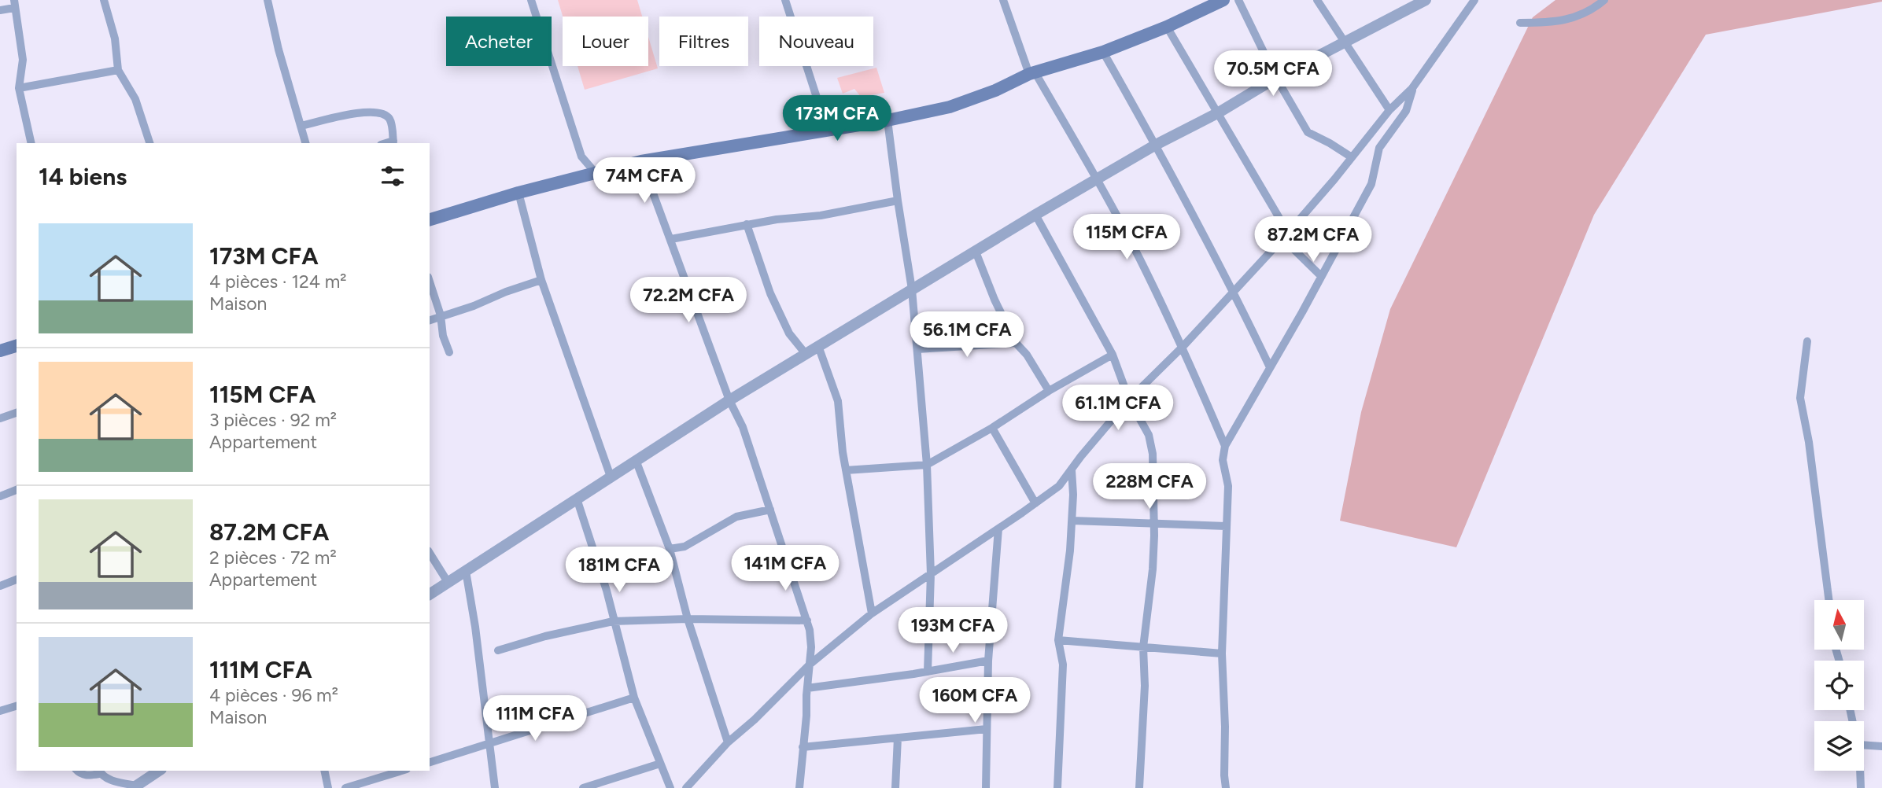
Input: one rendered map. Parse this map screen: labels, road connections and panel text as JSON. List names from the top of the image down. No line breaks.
{"north":"top","page":{"chip":["Acheter","Louer","Filtres","Nouveau"],"price":["70.5M CFA","173M CFA","74M CFA","115M CFA","87.2M CFA","72.2M CFA","56.1M CFA","61.1M CFA","228M CFA","141M CFA","181M CFA","193M CFA","160M CFA","111M CFA"],"heading":"14 biens","list":[{"name":"173M CFA","note":"4 pièces · 124 m² · Maison"},{"name":"115M CFA","note":"3 pièces · 92 m² · Appartement"},{"name":"87.2M CFA","note":"2 pièces · 72 m² · Appartement"},{"name":"111M CFA","note":"4 pièces · 96 m² · Maison"}]}}
